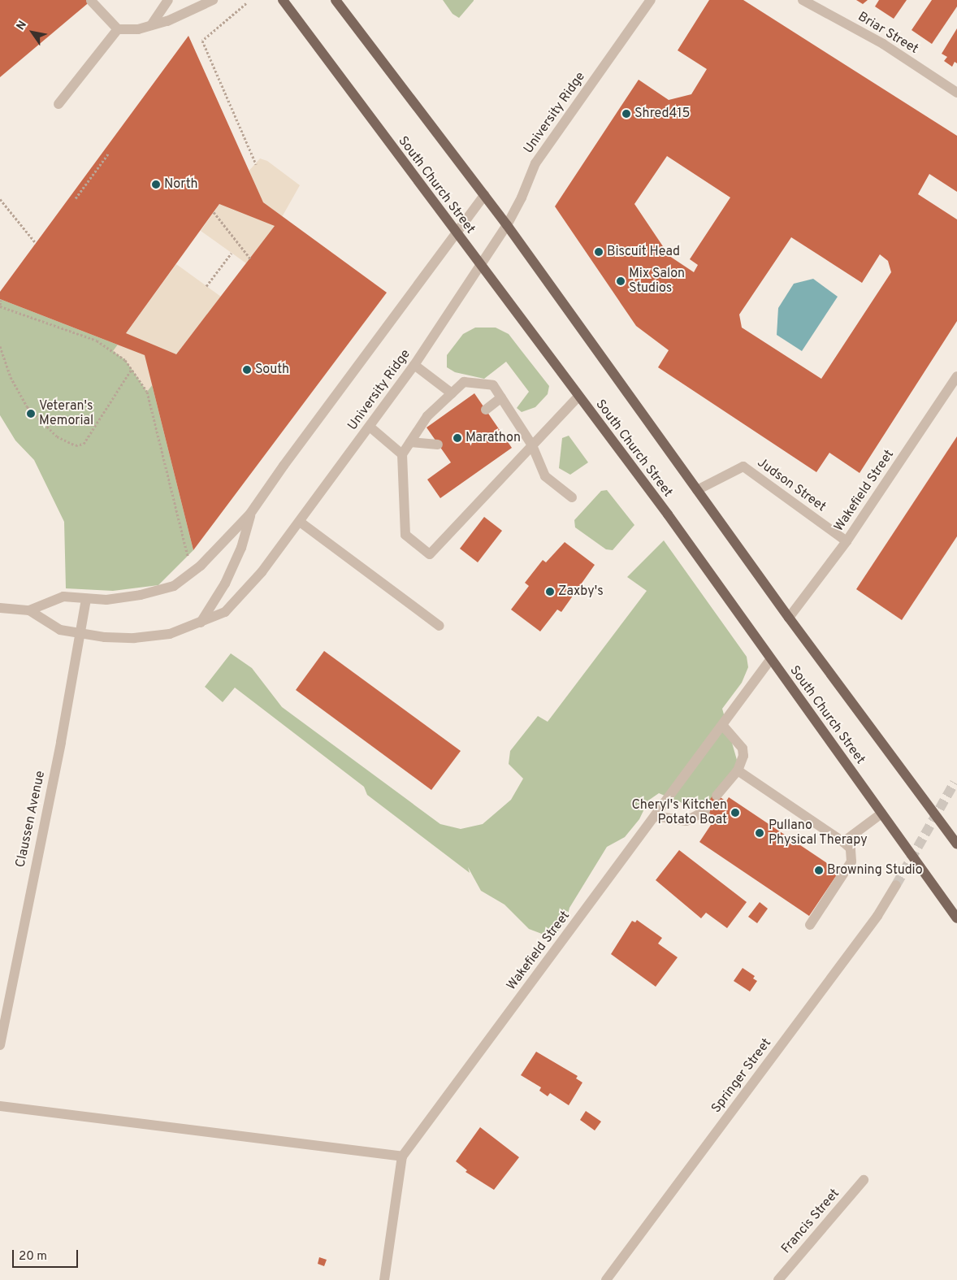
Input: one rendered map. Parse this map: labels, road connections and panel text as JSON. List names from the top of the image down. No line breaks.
{"streets":{"main road":["South Church Street"],"street":["Briar Street","University Ridge","Judson Street","Wakefield Street","Claussen Avenue","Springer Street","Francis Street"]},"crossings":[["University Ridge","South Church Street"],["University Ridge","Claussen Avenue"],["South Church Street","Judson Street"],["South Church Street","Wakefield Street"],["Judson Street","Wakefield Street"]],"places":["Shred415","North","Biscuit Head","Mix Salon Studios","South","Veteran's Memorial","Marathon","Zaxby's","Cheryl's Kitchen Potato Boat","Pullano Physical Therapy","Browning Studio"],"scale_bar":"20 m","north":"top left"}
